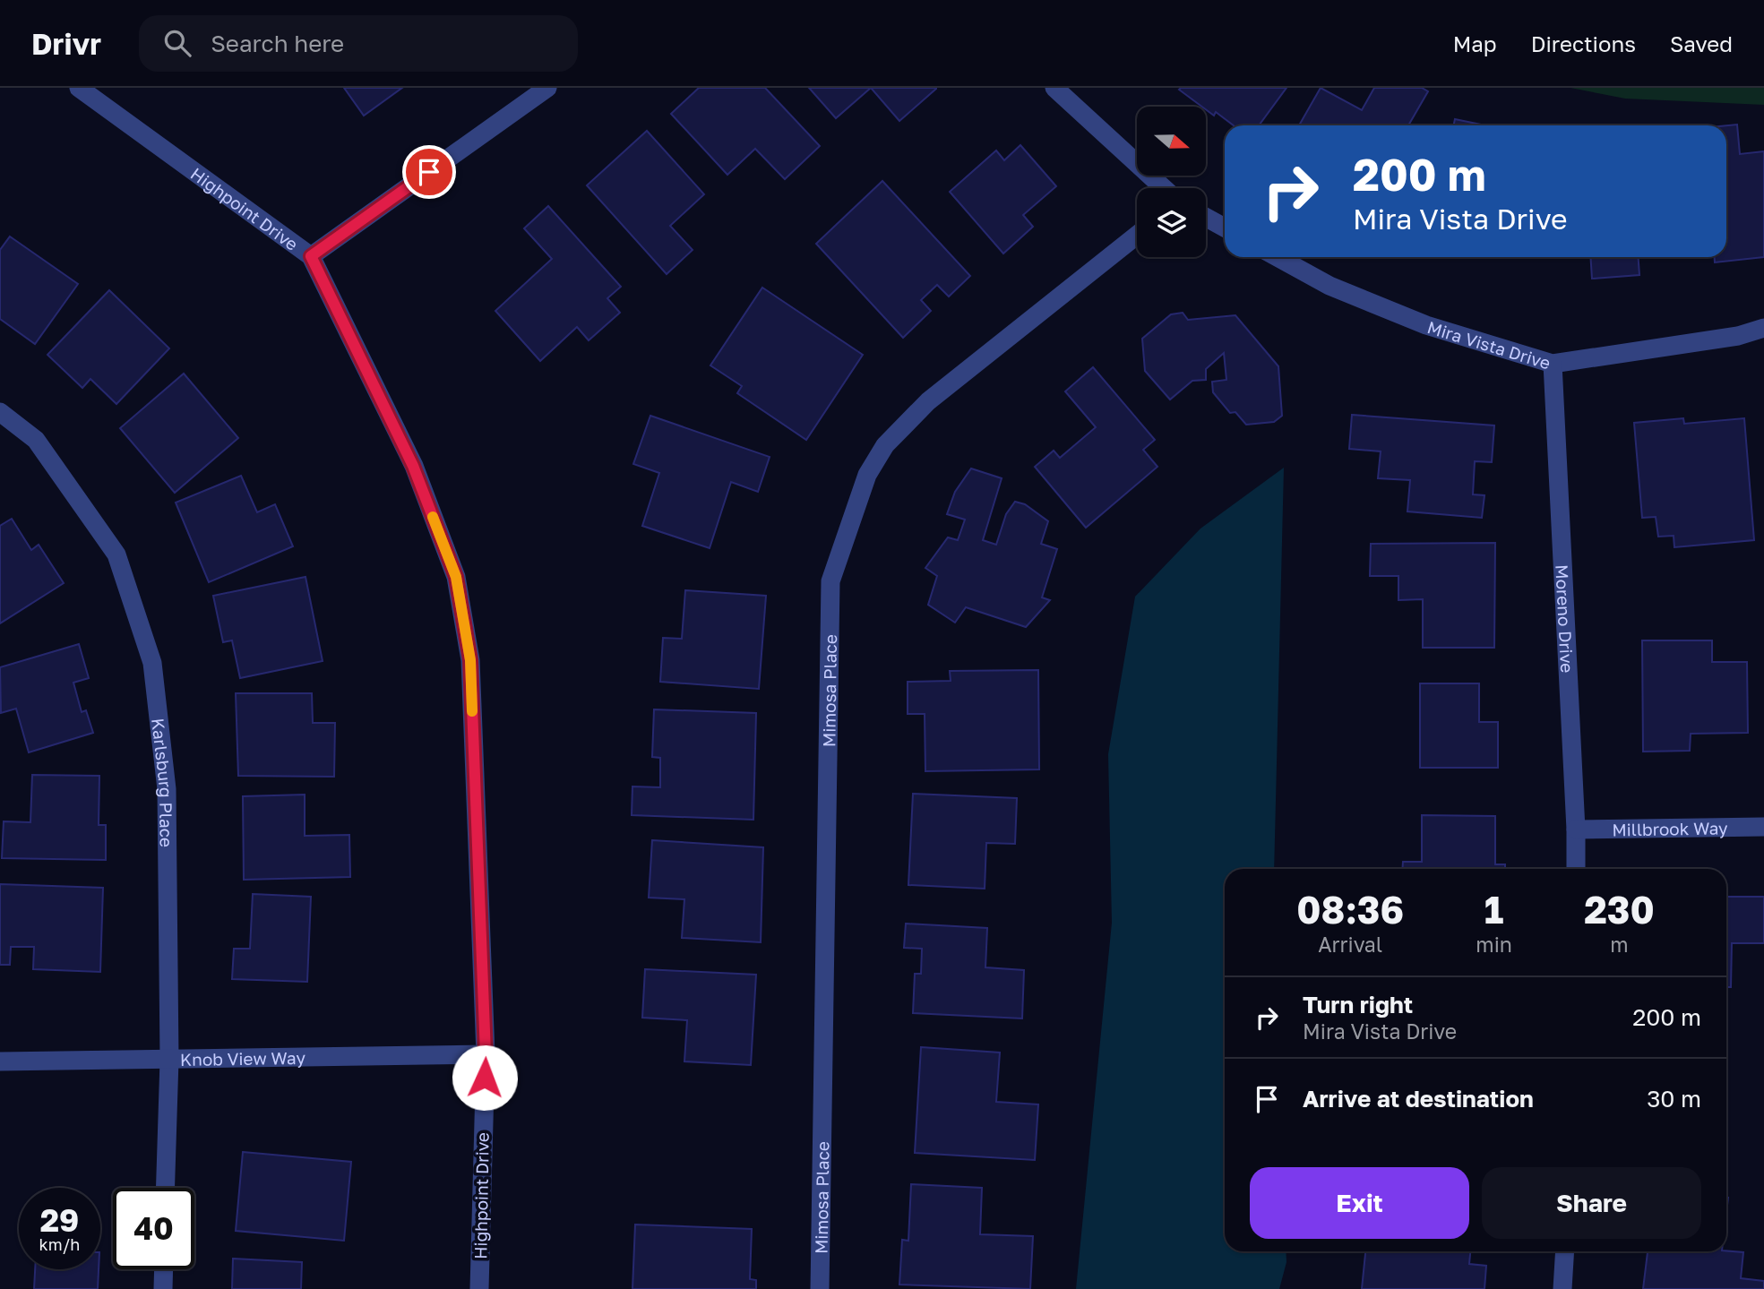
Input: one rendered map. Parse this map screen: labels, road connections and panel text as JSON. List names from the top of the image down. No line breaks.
{"streets":{"street":["Highpoint Drive","Mira Vista Drive","Moreno Drive","Mimosa Place","Karlsburg Place","Millbrook Way","Knob View Way"]},"crossings":[["Highpoint Drive","Knob View Way"],["Mira Vista Drive","Moreno Drive"],["Moreno Drive","Millbrook Way"],["Karlsburg Place","Knob View Way"]],"north":"right","page":{"header":"Drivr","search":"Search here","nav":["Map","Directions","Saved"],"turn":["200 m","Mira Vista Drive"],"eta":["08:36","Arrival","1","min","230","m"],"list":[{"name":"Turn right","note":"Mira Vista Drive","value":"200 m"},{"name":"Arrive at destination","value":"30 m"}],"buttons":["Exit","Share"],"speed":"29 km/h","limit":"40"}}
